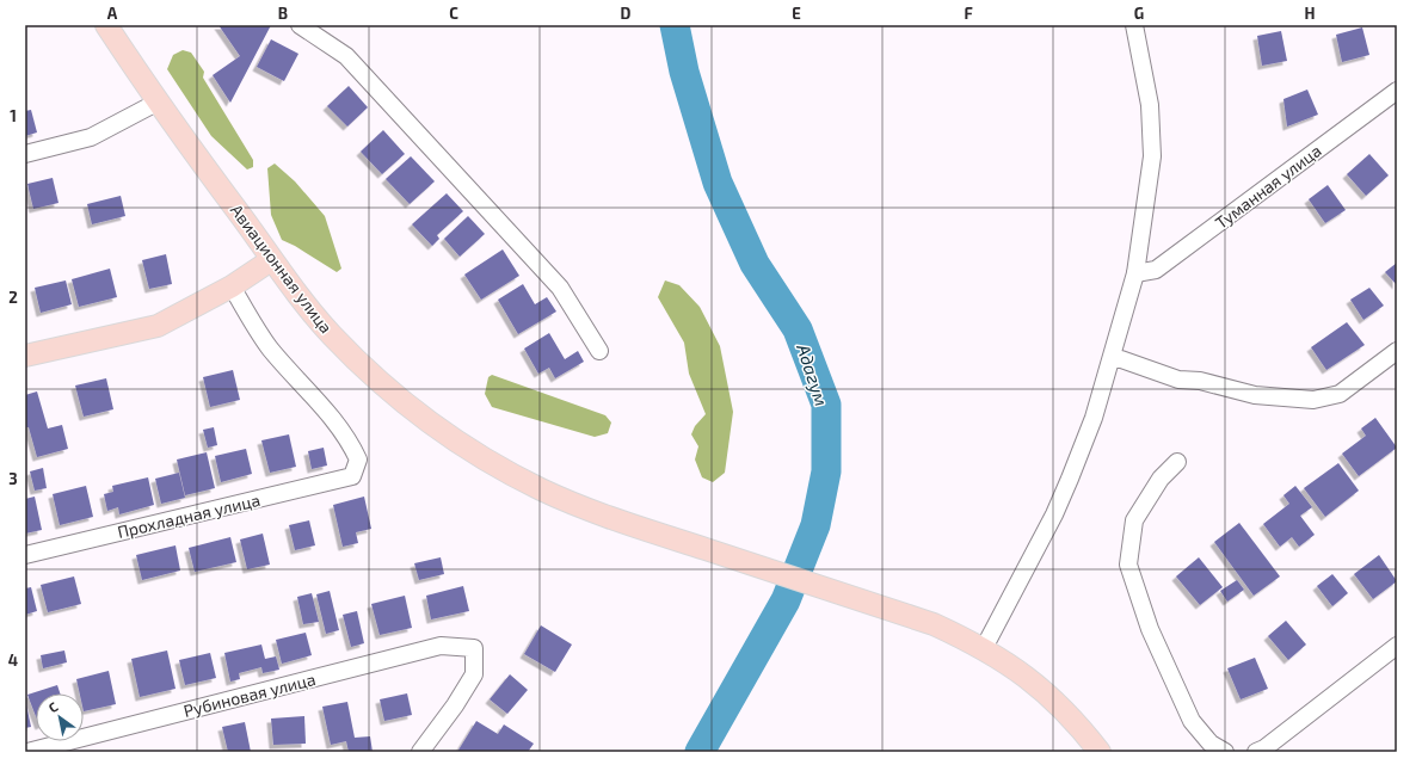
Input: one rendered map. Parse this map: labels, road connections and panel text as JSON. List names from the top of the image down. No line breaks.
{"streets":{"main road":["Авиационная улица"],"street":["Туманная улица","Прохладная улица","Рубиновая улица"]},"water":["Адагум"],"north":"top left","grid":{"columns":["A","B","C","D","E","F","G","H"],"rows":["1","2","3","4"]}}
